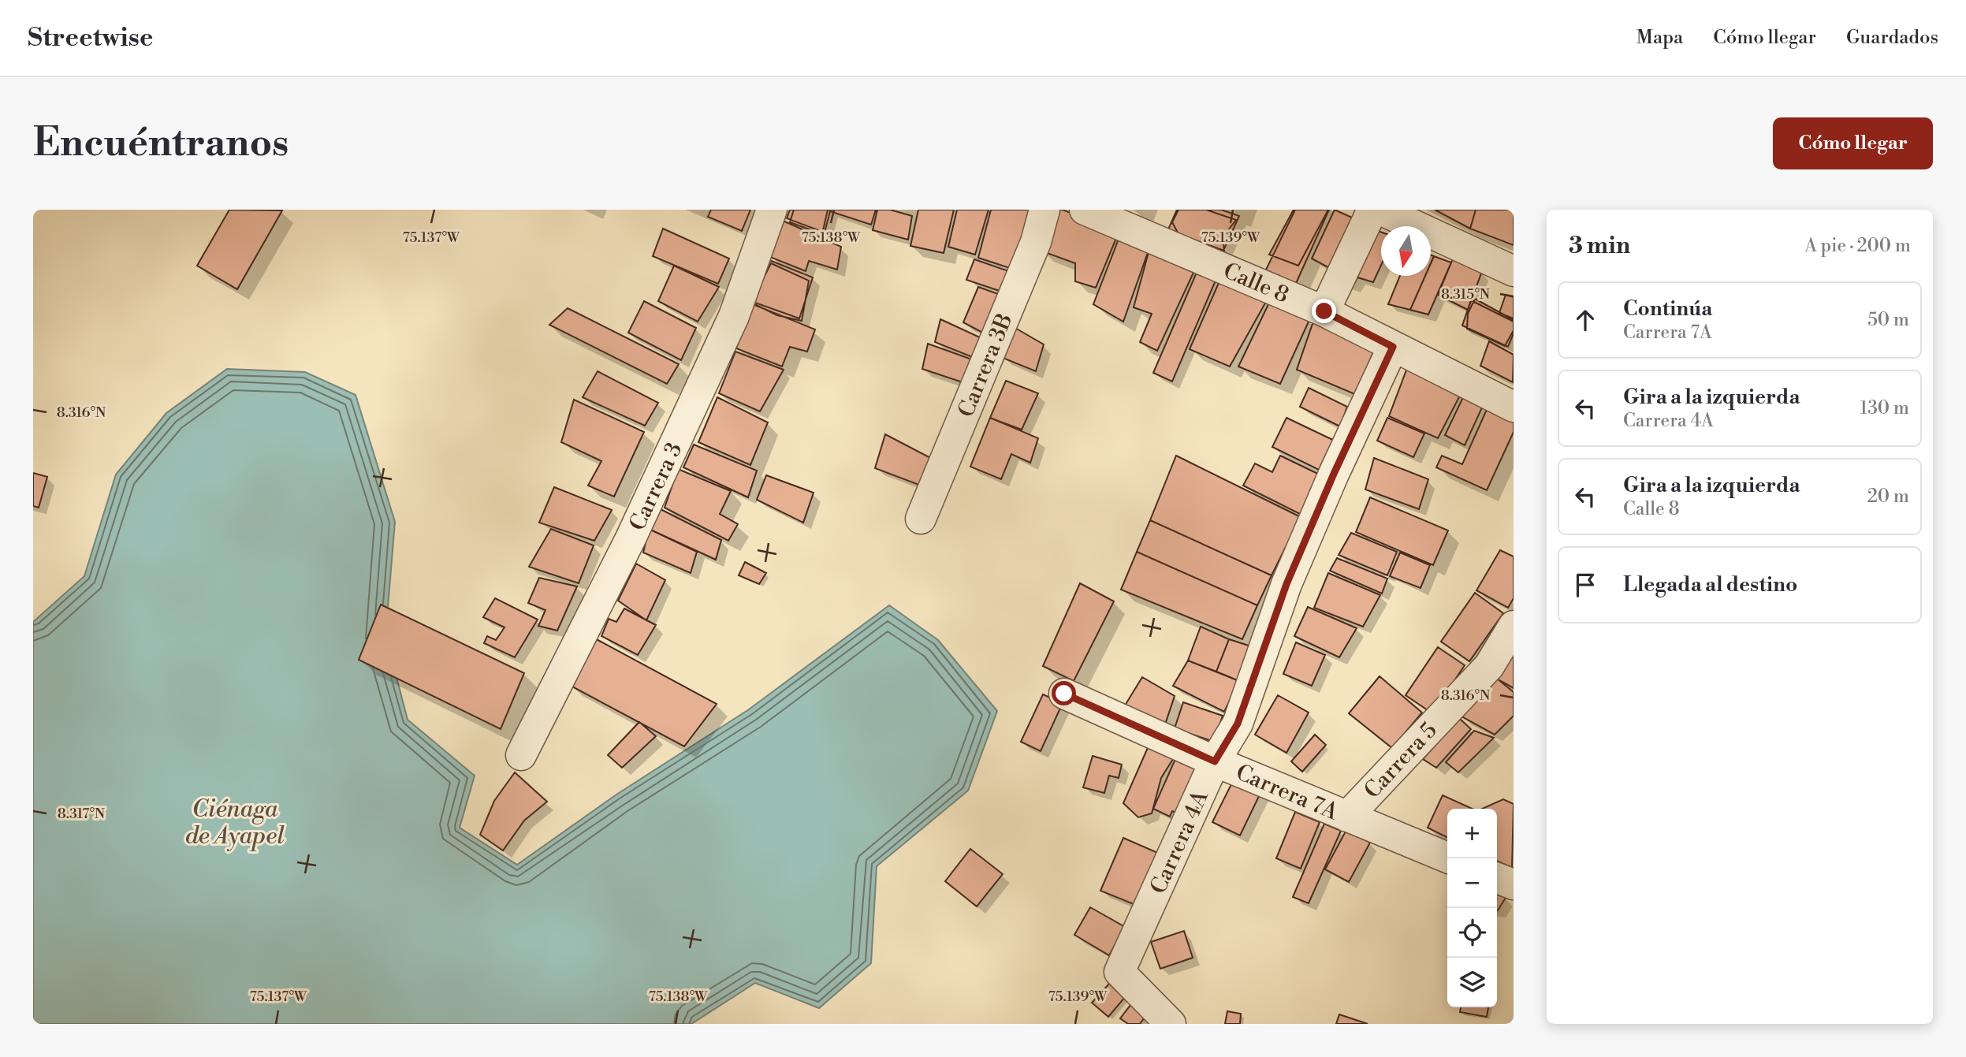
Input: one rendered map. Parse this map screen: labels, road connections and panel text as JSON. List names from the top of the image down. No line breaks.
{"streets":{"street":["Calle 8","Carrera 3B","Carrera 3","Carrera 5","Carrera 7A","Carrera 4A"]},"crossings":[["Calle 8","Carrera 4A"],["Carrera 5","Carrera 7A"],["Carrera 7A","Carrera 4A"]],"water":["Ciénaga de Ayapel"],"north":"bottom","page":{"header":"Streetwise","nav":["Mapa","Cómo llegar","Guardados"],"buttons":"Cómo llegar","title":"Encuéntranos","heading":["3 min","A pie · 200 m"],"list":[["Continúa","Carrera 7A","50 m"],["Gira a la izquierda","Carrera 4A","130 m"],["Gira a la izquierda","Calle 8","20 m"],"Llegada al destino"],"map_buttons":["+","−"]},"coordinates":["75.137°W","75.138°W","75.139°W","8.315°N","8.316°N","8.317°N"]}
